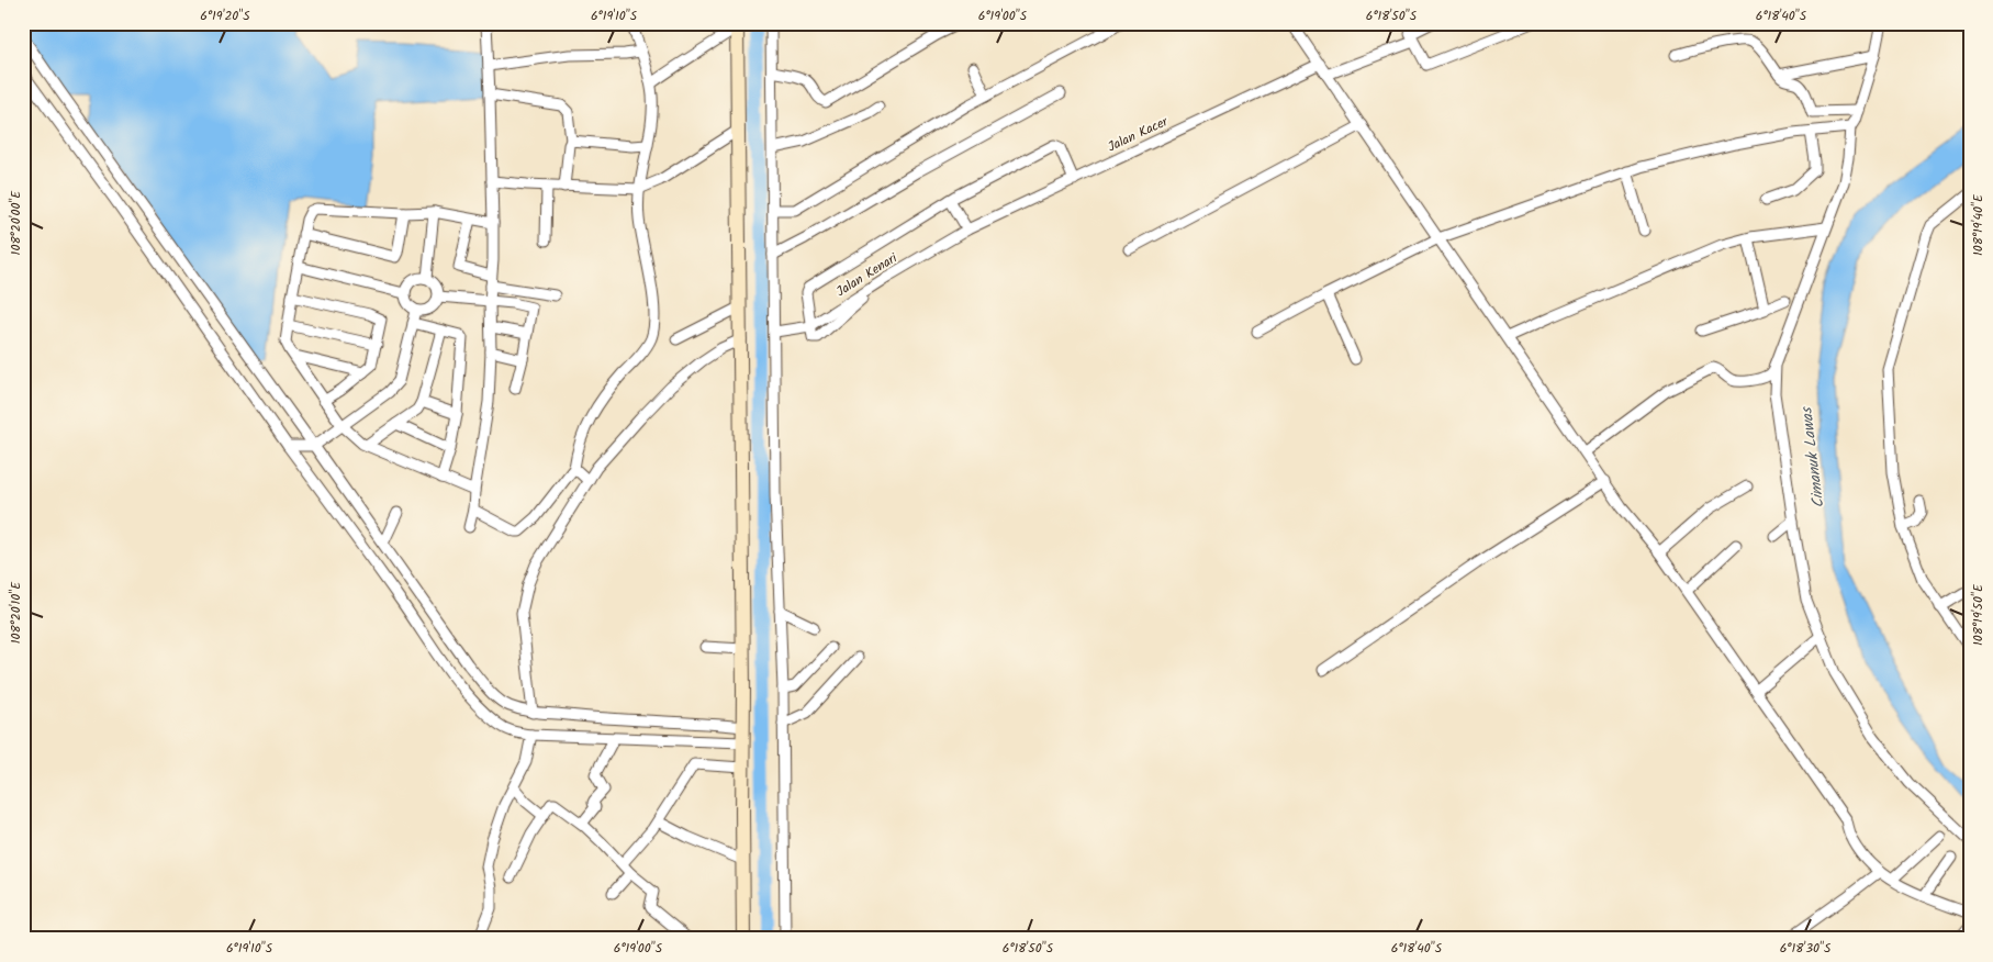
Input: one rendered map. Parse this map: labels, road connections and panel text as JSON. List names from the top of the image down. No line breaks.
{"streets":{"street":["Jalan Kacer","Jalan Kenari"]},"crossings":[["Jalan Kacer","Jalan Kenari"]],"water":["Cimanuk Lawas"],"coordinates":["6°19'20\"S","6°19'10\"S","6°19'00\"S","6°18'50\"S","6°18'40\"S","108°20'00\"E","108°19'40\"E","108°20'10\"E","108°19'50\"E","6°18'30\"S"]}
